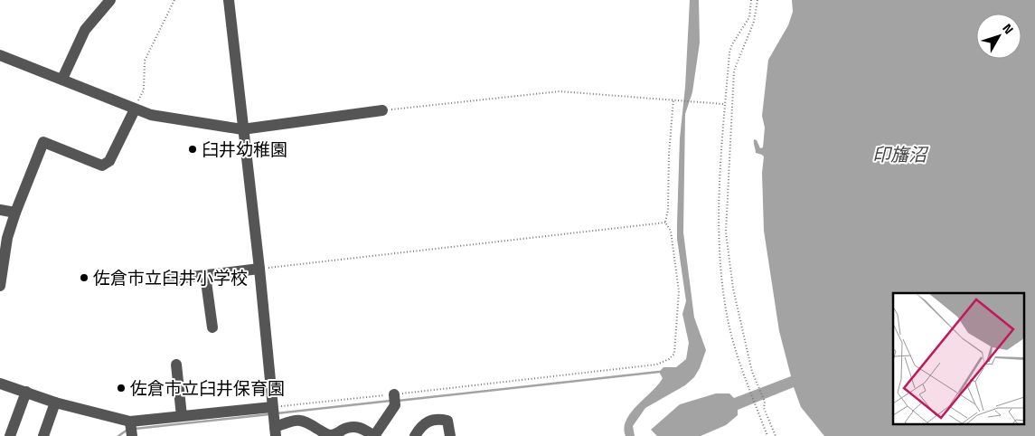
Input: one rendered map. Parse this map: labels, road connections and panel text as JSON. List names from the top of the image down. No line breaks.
{"water":["印旛沼"],"places":["臼井幼稚園","佐倉市立臼井小学校","佐倉市立臼井保育園"],"north":"top right"}
